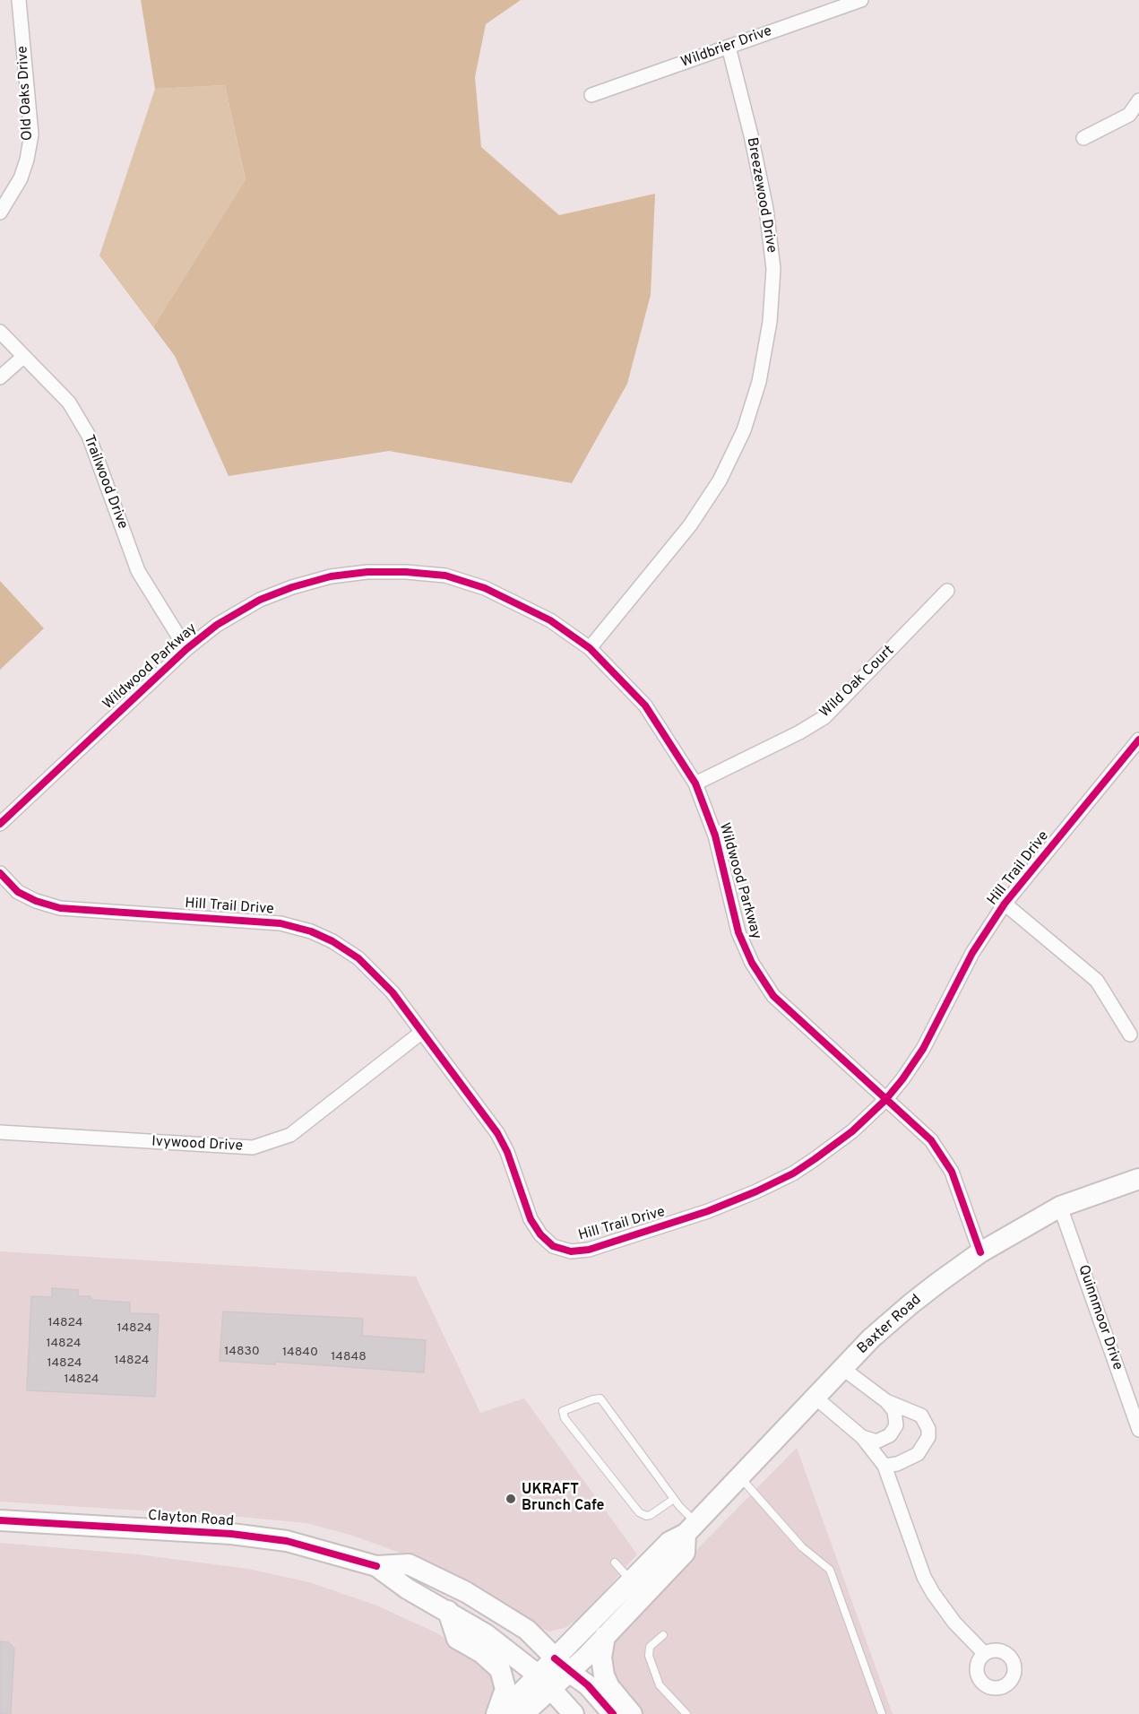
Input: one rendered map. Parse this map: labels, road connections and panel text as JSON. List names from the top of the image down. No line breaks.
{"streets":{"main road":["Baxter Road","Clayton Road"],"street":["Wildbrier Drive","Old Oaks Drive","Breezewood Drive","Trailwood Drive","Wildwood Parkway","Wild Oak Court","Hill Trail Drive","Ivywood Drive","Quinnmoor Drive"]},"crossings":[["Wildbrier Drive","Breezewood Drive"],["Breezewood Drive","Wildwood Parkway"],["Trailwood Drive","Wildwood Parkway"],["Wildwood Parkway","Wild Oak Court"],["Wildwood Parkway","Hill Trail Drive"],["Wildwood Parkway","Baxter Road"],["Hill Trail Drive","Ivywood Drive"],["Quinnmoor Drive","Baxter Road"],["Baxter Road","Clayton Road"]],"places":["UKRAFT Brunch Cafe"],"house_numbers":["14824","14824","14824","14830","14840","14848","14824","14824","14824"]}
